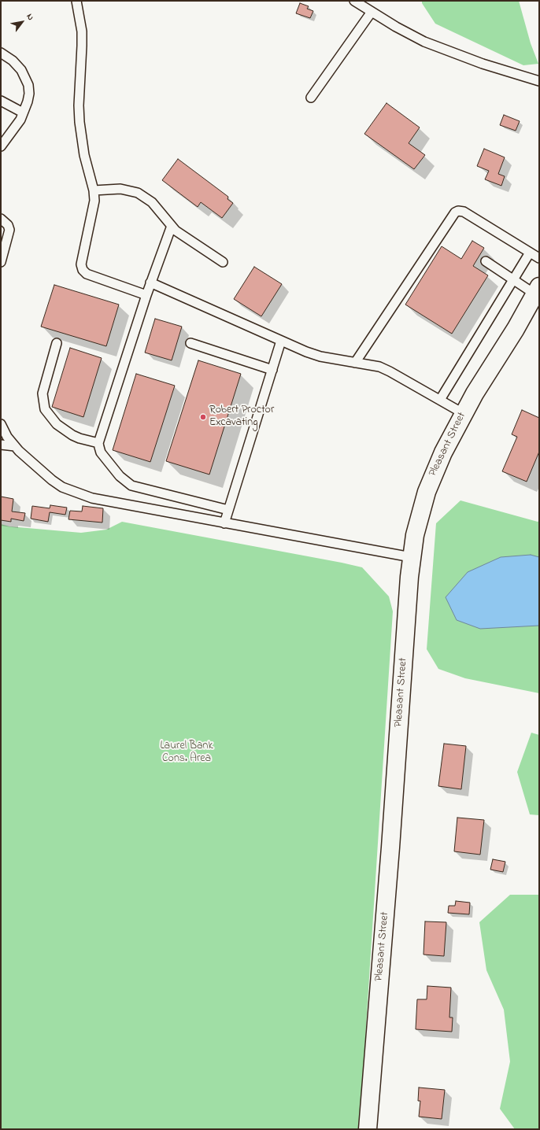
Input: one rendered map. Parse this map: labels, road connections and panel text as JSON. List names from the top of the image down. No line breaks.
{"streets":{"street":["Pleasant Street"]},"parks":["Laurel Bank Cons. Area"],"places":["Robert Proctor Excavating"],"north":"top right"}
